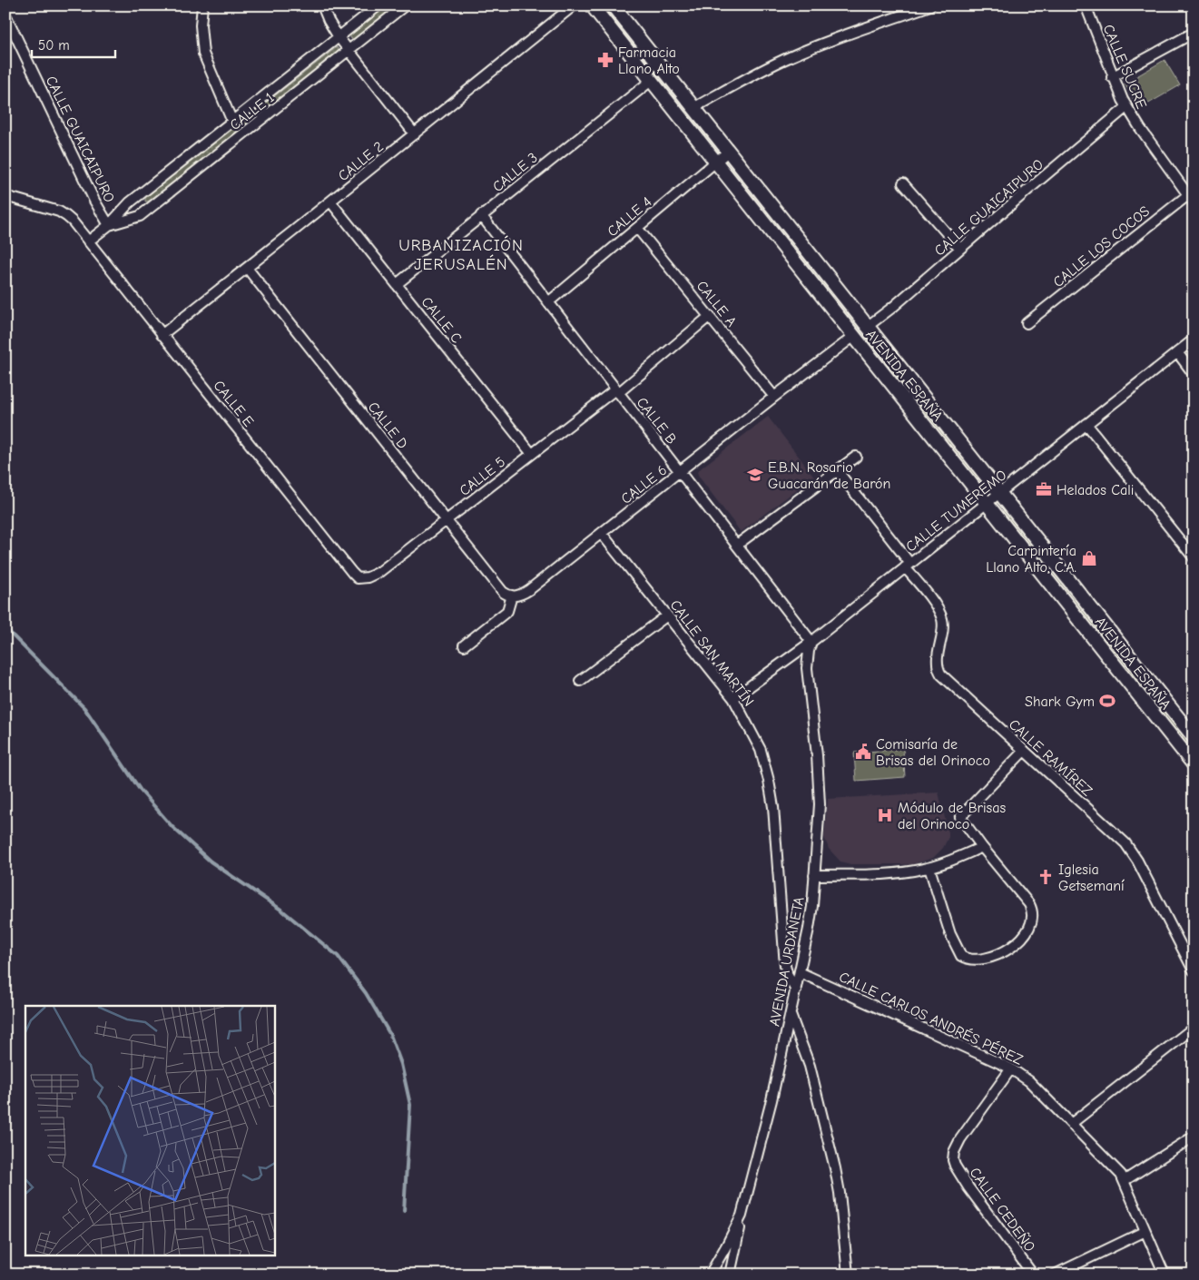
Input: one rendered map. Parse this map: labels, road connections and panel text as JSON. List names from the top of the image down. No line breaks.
{"streets":{"main road":["AVENIDA ESPAÑA"],"street":["CALLE SUCRE","CALLE 1","CALLE GUAICAIPURO","CALLE 2","CALLE 3","CALLE 4","CALLE LOS COCOS","CALLE A","CALLE C","CALLE E","CALLE B","CALLE D","CALLE 5","CALLE 6","CALLE TUMEREMO","CALLE SAN MARTÍN","CALLE RAMÍREZ","AVENIDA URDANETA","CALLE CARLOS ANDRÉS PÉREZ","CALLE CEDEÑO"]},"crossings":[["CALLE SUCRE","CALLE GUAICAIPURO"],["CALLE SUCRE","CALLE LOS COCOS"],["CALLE 1","CALLE GUAICAIPURO"],["CALLE 1","CALLE E"],["CALLE GUAICAIPURO","AVENIDA ESPAÑA"],["CALLE 2","CALLE C"],["CALLE 2","CALLE E"],["CALLE 2","CALLE D"],["CALLE 3","CALLE C"],["CALLE 3","AVENIDA ESPAÑA"],["CALLE 3","CALLE B"],["CALLE 4","CALLE A"],["CALLE 4","AVENIDA ESPAÑA"],["CALLE 4","CALLE B"],["CALLE A","CALLE 5"],["CALLE A","CALLE 6"],["CALLE C","CALLE 5"],["AVENIDA ESPAÑA","CALLE 6"],["AVENIDA ESPAÑA","CALLE TUMEREMO"],["CALLE E","CALLE 5"],["CALLE B","CALLE 5"],["CALLE B","CALLE 6"],["CALLE B","CALLE TUMEREMO"],["CALLE B","AVENIDA URDANETA"],["CALLE D","CALLE 5"],["CALLE D","CALLE 6"],["CALLE 6","CALLE SAN MARTÍN"],["CALLE TUMEREMO","CALLE SAN MARTÍN"],["CALLE TUMEREMO","CALLE RAMÍREZ"],["CALLE TUMEREMO","AVENIDA URDANETA"],["CALLE SAN MARTÍN","AVENIDA URDANETA"],["AVENIDA URDANETA","CALLE CARLOS ANDRÉS PÉREZ"],["CALLE CARLOS ANDRÉS PÉREZ","CALLE CEDEÑO"]],"districts":["URBANIZACIÓN JERUSALÉN"],"places":{"pharmacy":["Farmacia Llano Alto"],"school or university":["E.B.N. Rosario Guacarán de Barón"],"office":["Helados Cali"],"shop":["Carpintería Llano Alto, C.A."],"sports":["Shark Gym"],"public building":["Comisaría de Brisas del Orinoco"],"hospital":["Módulo de Brisas del Orinoco"],"church":["Iglesia Getsemaní"]},"scale_bar":"50 m"}
